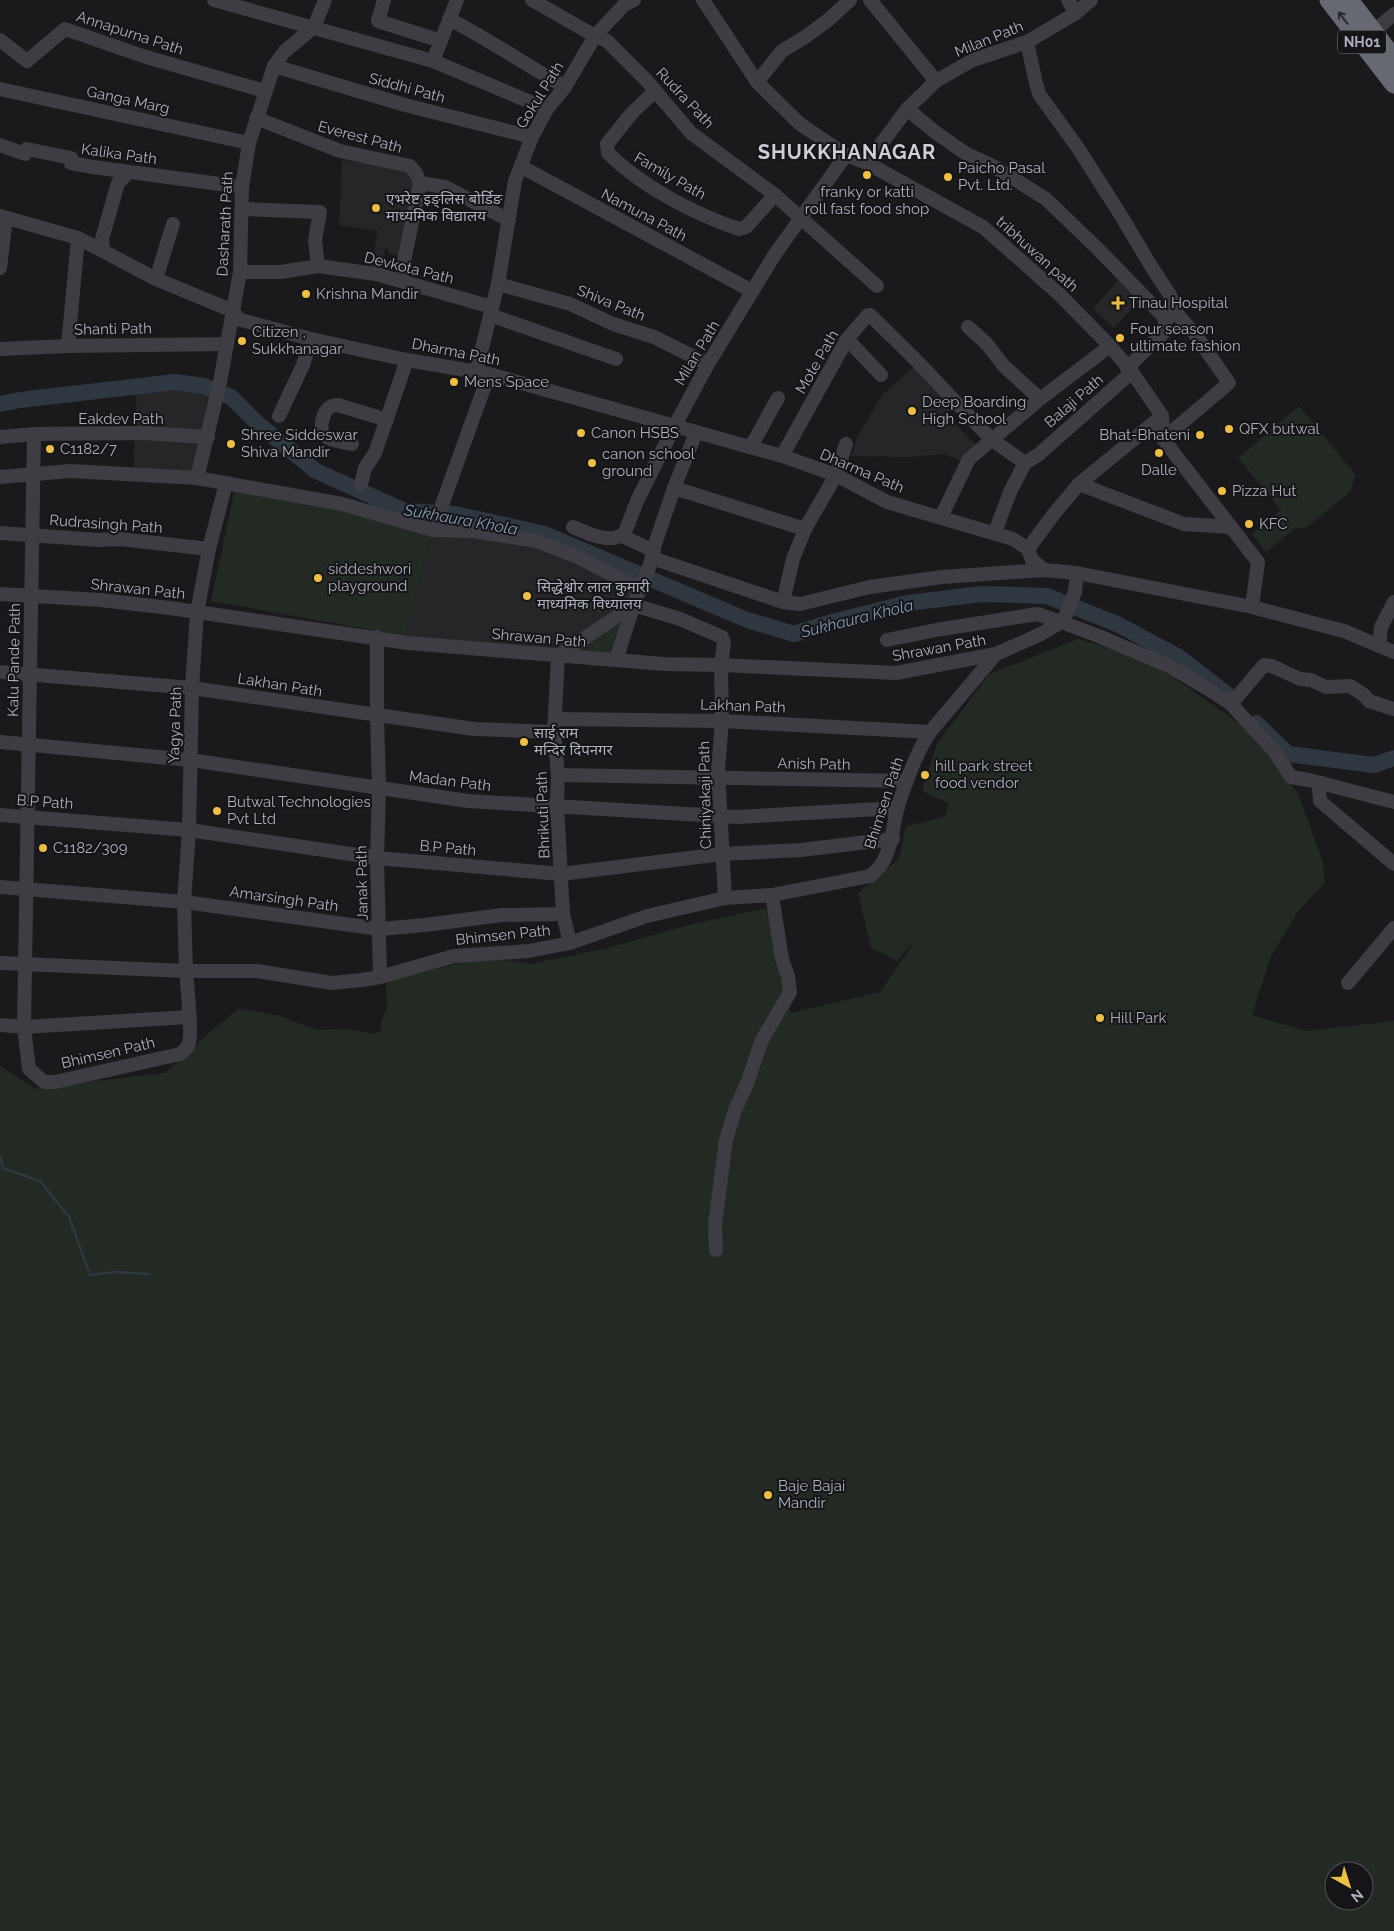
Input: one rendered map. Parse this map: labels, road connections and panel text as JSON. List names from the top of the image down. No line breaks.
{"streets":{"highway":["NH01"],"street":["Annapurna Path","Milan Path","Siddhi Path","Gokul Path","Rudra Path","Ganga Marg","Everest Path","Kalika Path","Family Path","Namuna Path","Dasharath Path","tribhuwan path","Devkota Path","Shiva Path","Shanti Path","Dharma Path","Mote Path","Balaji Path","Eakdev Path","Rudrasingh Path","Shrawan Path","Kalu Pande Path","Lakhan Path","Yagya Path","Anish Path","Madan Path","Chiniyakaji Path","B.P Path","Bhimsen Path","Bhrikuti Path","Janak Path","Amarsingh Path"]},"crossings":[["Annapurna Path","Dasharath Path"],["Milan Path","Rudra Path"],["Milan Path","Namuna Path"],["Milan Path","tribhuwan path"],["Milan Path","Shiva Path"],["Milan Path","Dharma Path"],["Siddhi Path","Gokul Path"],["Siddhi Path","Dasharath Path"],["Gokul Path","Rudra Path"],["Gokul Path","Namuna Path"],["Gokul Path","Devkota Path"],["Gokul Path","Shiva Path"],["Gokul Path","Dharma Path"],["Rudra Path","Family Path"],["Ganga Marg","Dasharath Path"],["Everest Path","Dasharath Path"],["Kalika Path","Dasharath Path"],["Dasharath Path","Devkota Path"],["Dasharath Path","Shanti Path"],["Dasharath Path","Dharma Path"],["Dasharath Path","Eakdev Path"],["tribhuwan path","Balaji Path"],["Dharma Path","Mote Path"],["Dharma Path","Balaji Path"],["Rudrasingh Path","Kalu Pande Path"],["Rudrasingh Path","Yagya Path"],["Shrawan Path","Kalu Pande Path"],["Shrawan Path","Yagya Path"],["Shrawan Path","Chiniyakaji Path"],["Shrawan Path","Bhimsen Path"],["Shrawan Path","Bhrikuti Path"],["Shrawan Path","Janak Path"],["Kalu Pande Path","Lakhan Path"],["Kalu Pande Path","Madan Path"],["Kalu Pande Path","B.P Path"],["Kalu Pande Path","Bhimsen Path"],["Kalu Pande Path","Amarsingh Path"],["Lakhan Path","Yagya Path"],["Lakhan Path","Chiniyakaji Path"],["Lakhan Path","Bhimsen Path"],["Lakhan Path","Bhrikuti Path"],["Lakhan Path","Janak Path"],["Yagya Path","Madan Path"],["Yagya Path","B.P Path"],["Yagya Path","Bhimsen Path"],["Yagya Path","Amarsingh Path"],["Anish Path","Chiniyakaji Path"],["Anish Path","Bhimsen Path"],["Anish Path","Bhrikuti Path"],["Madan Path","Chiniyakaji Path"],["Madan Path","Bhimsen Path"],["Madan Path","Bhrikuti Path"],["Madan Path","Janak Path"],["Chiniyakaji Path","B.P Path"],["Chiniyakaji Path","Bhimsen Path"],["B.P Path","Bhimsen Path"],["B.P Path","Bhrikuti Path"],["B.P Path","Janak Path"],["Bhimsen Path","Bhrikuti Path"],["Bhimsen Path","Janak Path"],["Bhrikuti Path","Amarsingh Path"],["Janak Path","Amarsingh Path"]],"districts":["SHUKKHANAGAR"],"water":["Sukhaura Khola"],"places":{"other":["franky or katti roll fast food shop","Paicho Pasal Pvt. Ltd.","एभरेष्ट इङ्लिस बोर्डिङ माध्यमिक विद्यालय","Krishna Mandir","Four season ultimate fashion","Citizen , Sukkhanagar","Mens Space","Deep Boarding High School","QFX butwal","Canon HSBS","Bhat-Bhateni","Shree Siddeswar Shiva Mandir","C1182/7","Dalle","canon school ground","Pizza Hut","KFC","siddeshwori playground","सिद्धेश्वोर लाल कुमारी माध्यमिक विध्यालय","साई राम मन्दिर दिपनगर","hill park street food vendor","Butwal Technologies Pvt Ltd","C1182/309","Hill Park","Baje Bajai Mandir"],"health":["Tinau Hospital"]},"north":"bottom right"}
